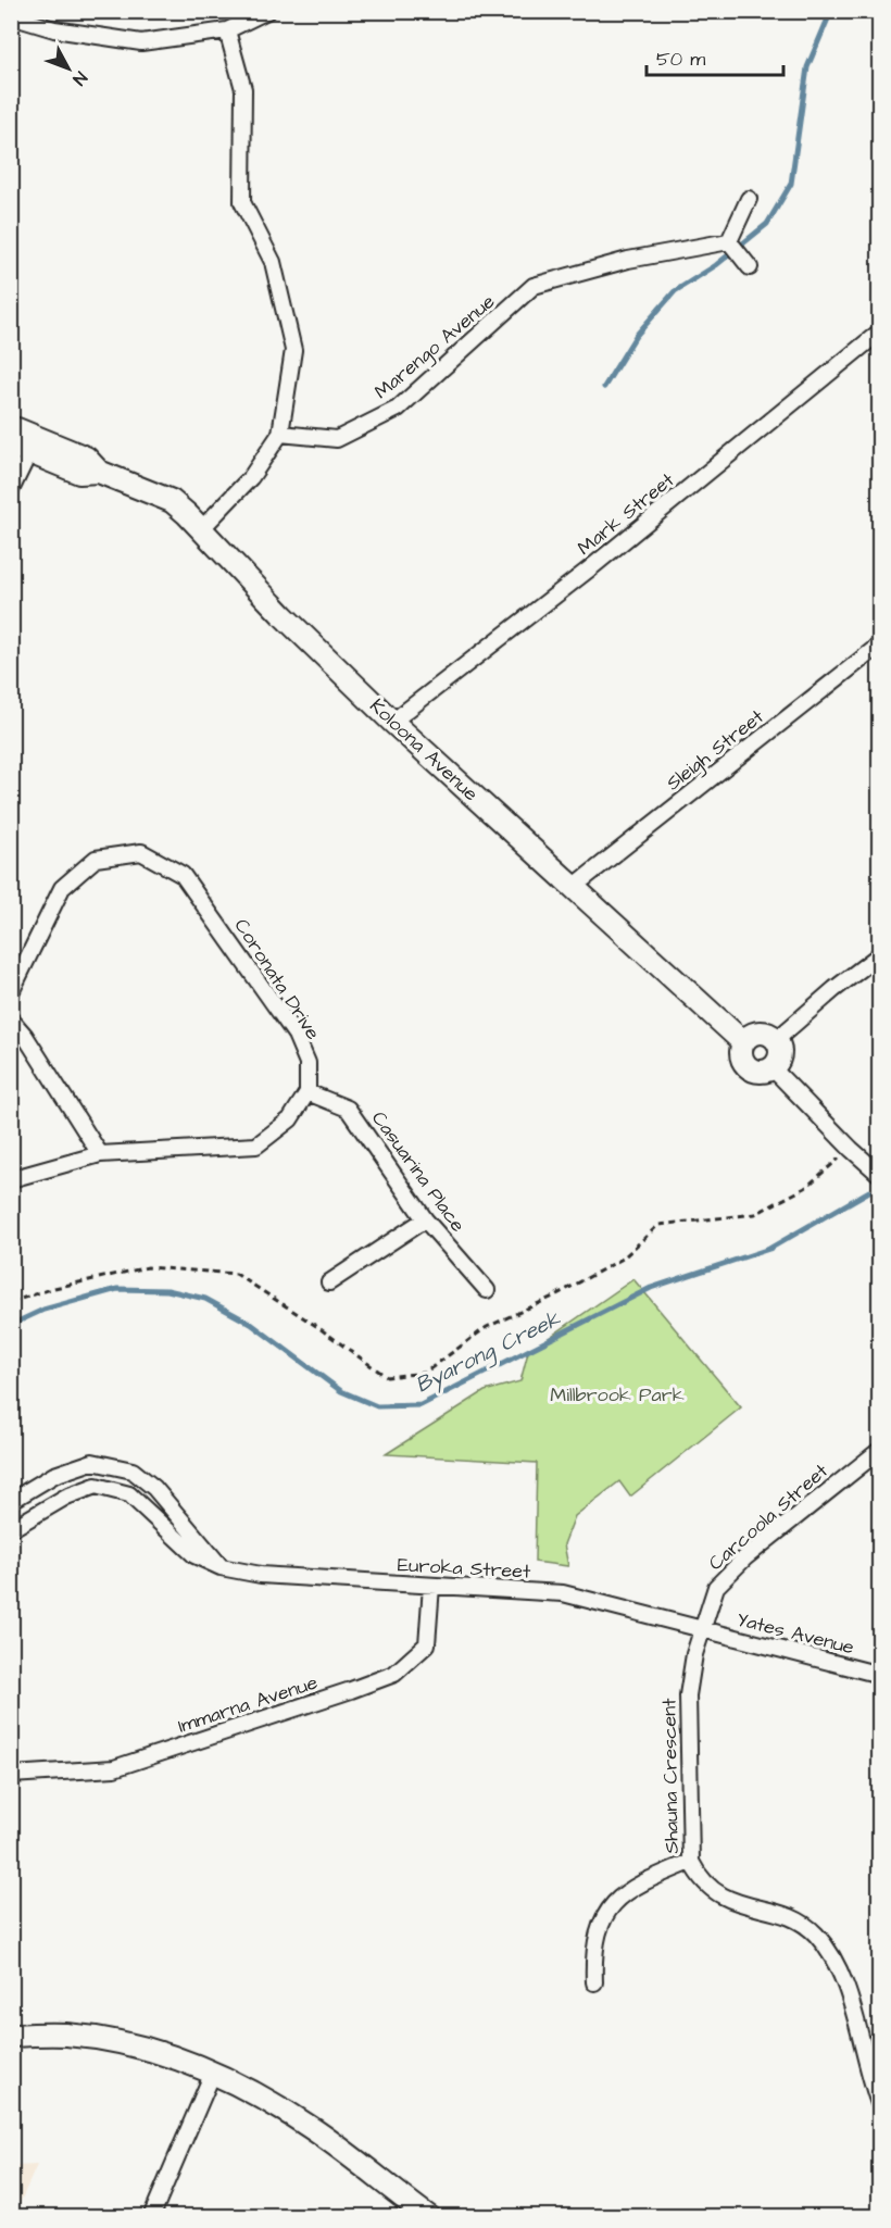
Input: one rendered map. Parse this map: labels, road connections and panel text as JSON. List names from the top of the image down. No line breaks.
{"streets":{"street":["Marengo Avenue","Mark Street","Koloona Avenue","Sleigh Street","Coronata Drive","Casuarina Place","Carcoola Street","Euroka Street","Yates Avenue","Immarna Avenue","Shauna Crescent"]},"crossings":[["Mark Street","Koloona Avenue"],["Koloona Avenue","Sleigh Street"],["Coronata Drive","Casuarina Place"],["Carcoola Street","Euroka Street"],["Carcoola Street","Yates Avenue"],["Carcoola Street","Shauna Crescent"],["Euroka Street","Yates Avenue"],["Euroka Street","Immarna Avenue"],["Euroka Street","Shauna Crescent"],["Yates Avenue","Shauna Crescent"]],"water":["Byarong Creek"],"parks":["Millbrook Park"],"scale_bar":"50 m","north":"bottom right"}
